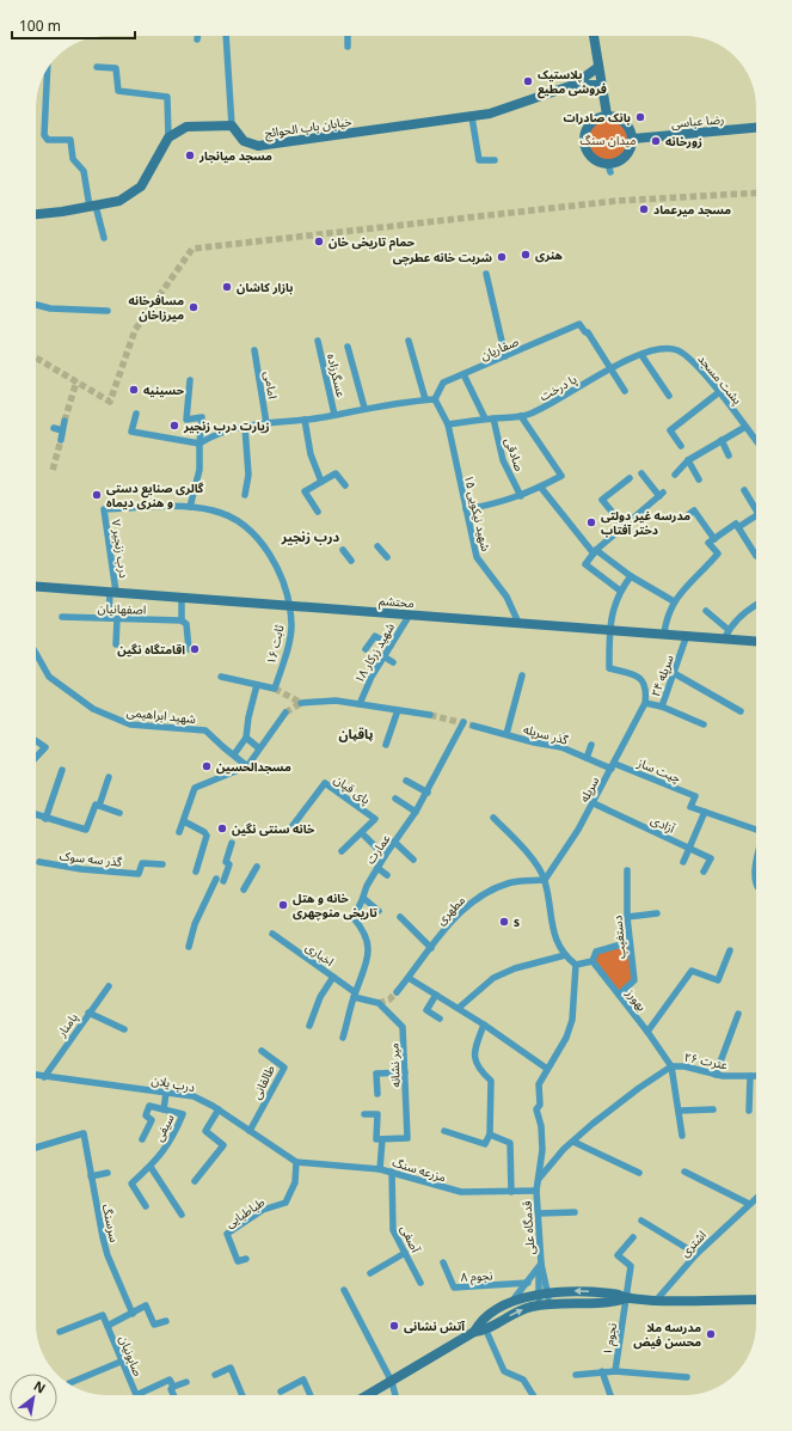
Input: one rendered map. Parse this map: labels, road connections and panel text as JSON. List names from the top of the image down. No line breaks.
{"streets":{"main road":["رضا عباسی","خیابان باب الحوائج","محتشم"],"street":["صفاریان","عسگرزاده","پشت مسجد","امامی","پا درخت","صادقی","شهید نیکویی ۱۵","درب زنجیر ۷","اصفهانیان","ثابت ۱۶","شهید زرکار ۱۸","سرپله ۲۴","شهید ابراهیمی","گذر سرپله","چیت ساز","پای قپان","سرپله","آزادی","عمارت","گذر سه سوک","مطهری","دستغیب","اخباری","بهورز","پامنار","عترت ۲۶","میر نشانه","طالقانی","درب یلان","سیفی","مزرعه سنگ","طباطبایی","سرسنگ","قدمگاه علی","آصفی","اشتری","نجوم ۸","نجوم ۱","صابونیان"]},"crossings":[["صفاریان","پا درخت"],["صفاریان","شهید نیکویی ۱۵"],["پشت مسجد","پا درخت"],["پا درخت","صادقی"],["پا درخت","شهید نیکویی ۱۵"],["شهید نیکویی ۱۵","محتشم"],["درب زنجیر ۷","محتشم"],["درب زنجیر ۷","اصفهانیان"],["درب زنجیر ۷","ثابت ۱۶"],["محتشم","ثابت ۱۶"],["محتشم","شهید زرکار ۱۸"],["محتشم","سرپله ۲۴"],["سرپله ۲۴","سرپله"],["گذر سرپله","چیت ساز"],["گذر سرپله","سرپله"],["چیت ساز","سرپله"],["سرپله","آزادی"],["سرپله","مطهری"],["عمارت","اخباری"],["عمارت","میر نشانه"],["دستغیب","بهورز"],["اخباری","میر نشانه"],["بهورز","عترت ۲۶"],["پامنار","درب یلان"],["طالقانی","درب یلان"],["درب یلان","سیفی"],["درب یلان","مزرعه سنگ"],["درب یلان","طباطبایی"],["مزرعه سنگ","طباطبایی"],["مزرعه سنگ","قدمگاه علی"],["مزرعه سنگ","آصفی"]],"districts":["درب زنجیر","پاقپان"],"parks":["میدان سنگ"],"places":["پلاستیک فروشی مطیع","بانک صادرات","زورخانه","مسجد میانجار","مسجد میرعماد","حمام تاریخی خان","هنری","شربت خانه عطرچی","بازار کاشان","مسافرخانه میرزاخان","حسینیه","زیارت درب زنجیر","گالری صنایع دستی و هنری دیماه","مدرسه غیر دولتی دختر آفتاب","اقامتگاه نگین","مسجدالحسین","خانه سنتی نگین","خانه و هتل تاریخی منوچهری","s","آتش نشانی","مدرسه ملا محسن فیض"],"scale_bar":"100 m","north":"top right"}
